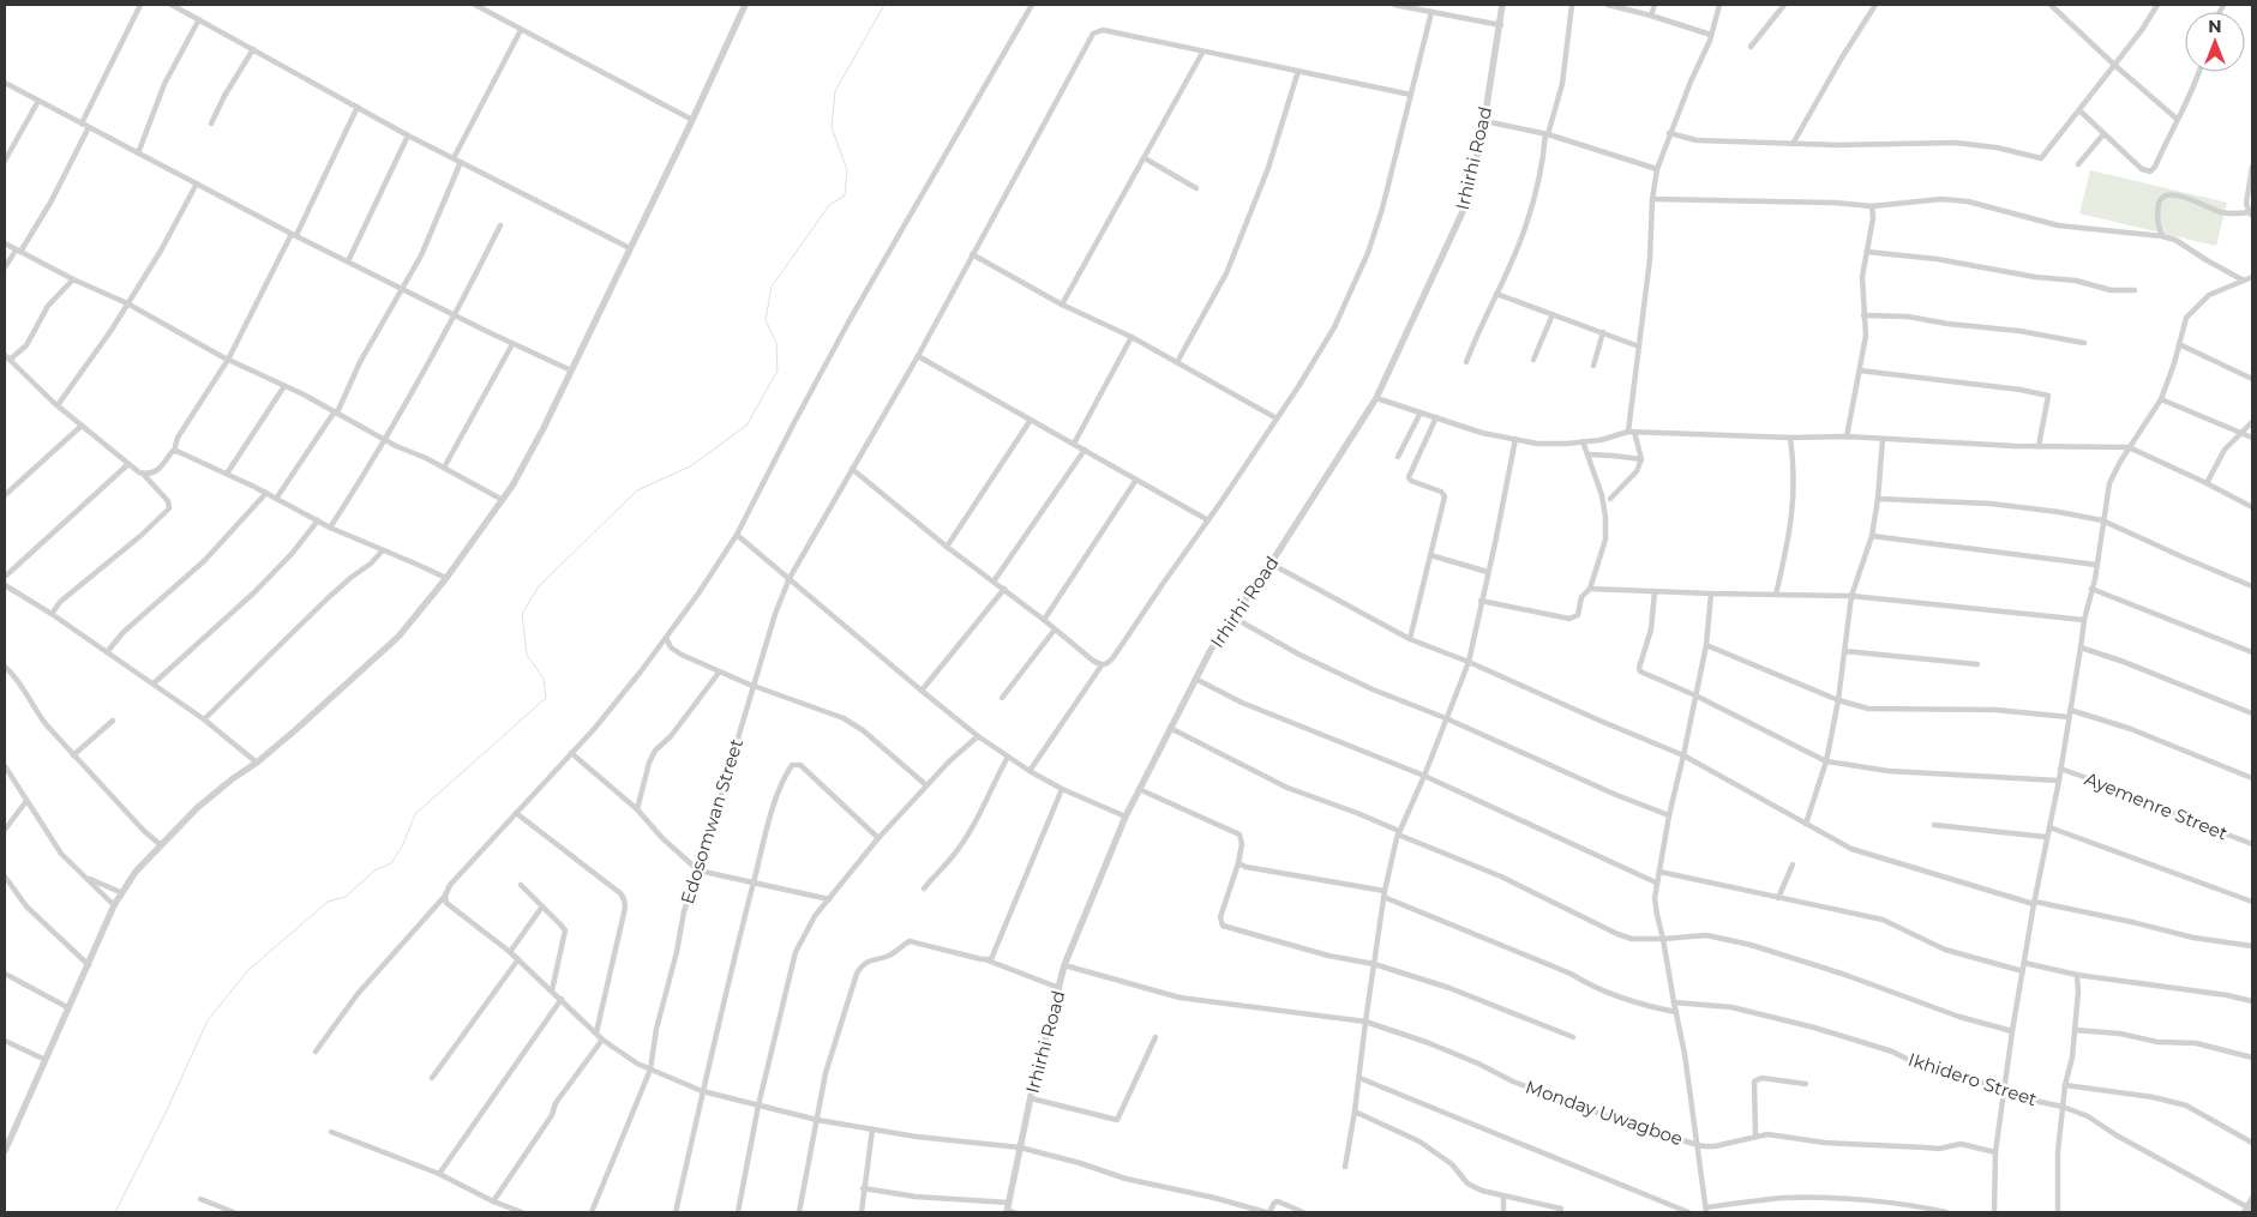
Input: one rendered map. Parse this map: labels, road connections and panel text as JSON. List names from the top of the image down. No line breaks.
{"streets":{"street":["Irhirhi Road","Ayemenre Street","Edosomwan Street","Ikhidero Street","Monday Uwagboe"]},"crossings":[["Irhirhi Road","Monday Uwagboe"]],"north":"top"}
